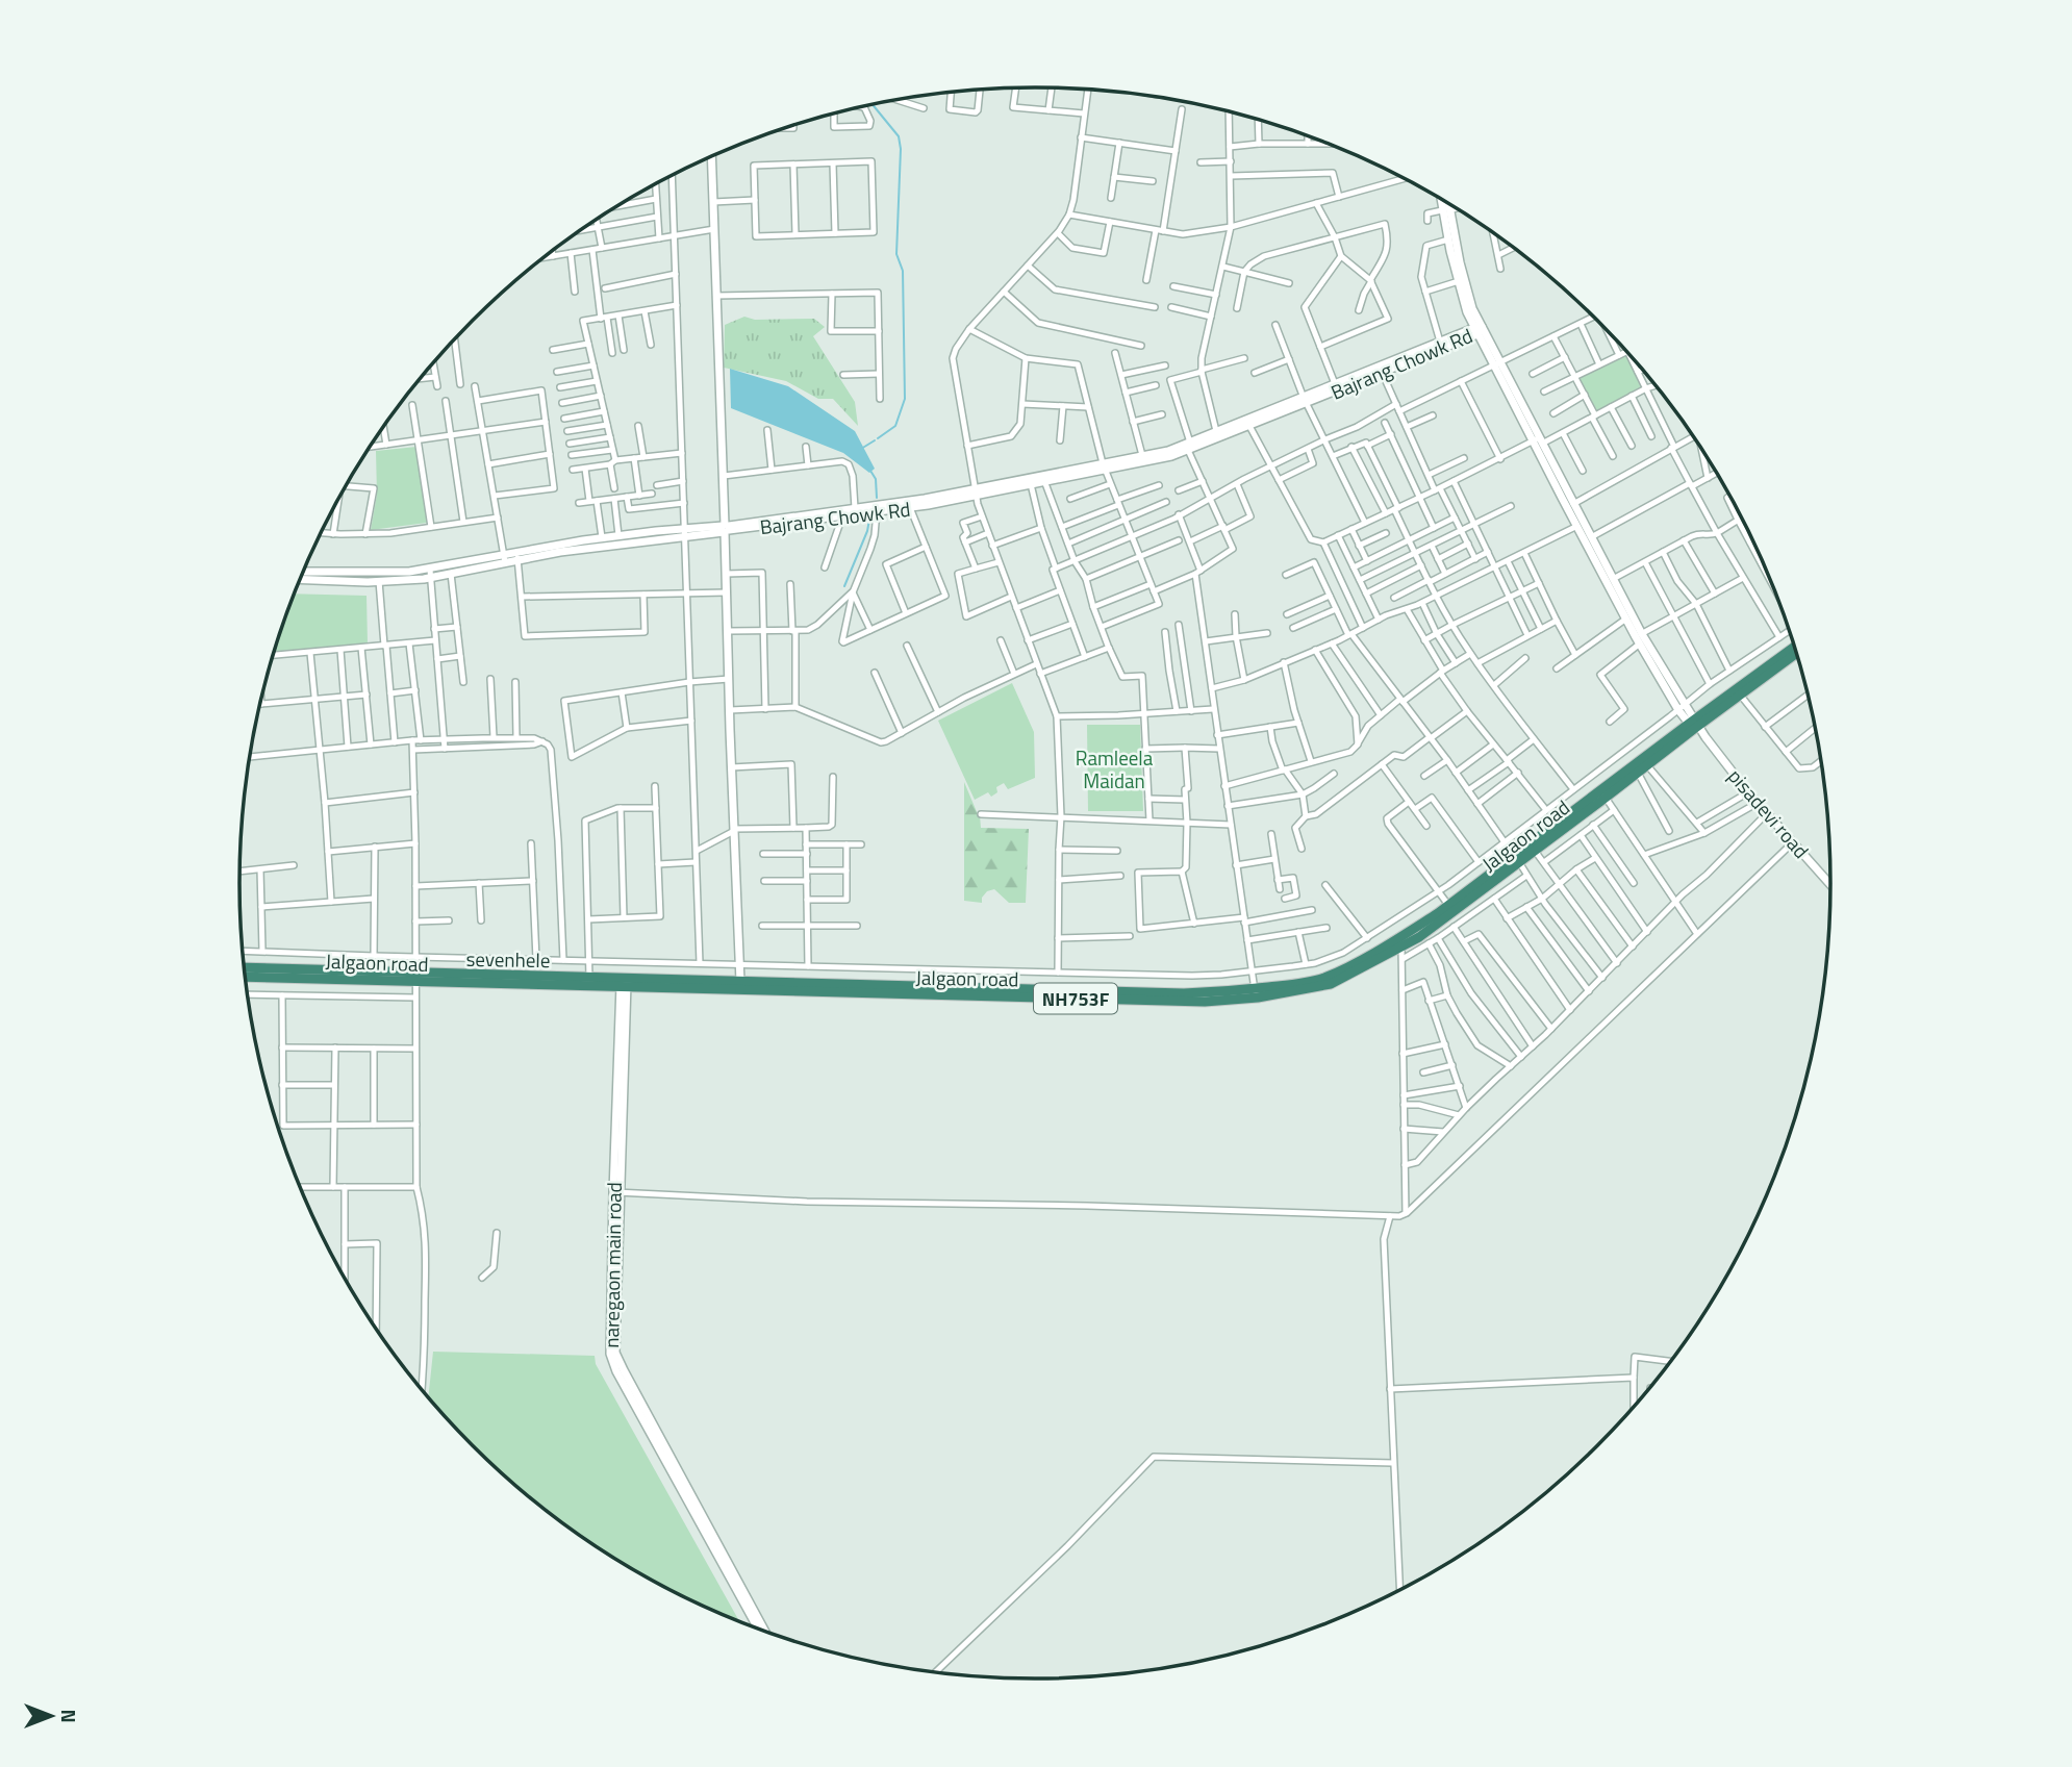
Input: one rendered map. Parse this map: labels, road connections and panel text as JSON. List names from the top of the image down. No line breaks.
{"streets":{"highway":["Jalgaon road","NH753F"],"street":["Bajrang Chowk Rd","pisadevi road","sevenhele","naregaon main road"]},"crossings":[["pisadevi road","Jalgaon road"],["pisadevi road","sevenhele"],["Jalgaon road","naregaon main road"]],"parks":["Ramleela Maidan"],"north":"right"}
